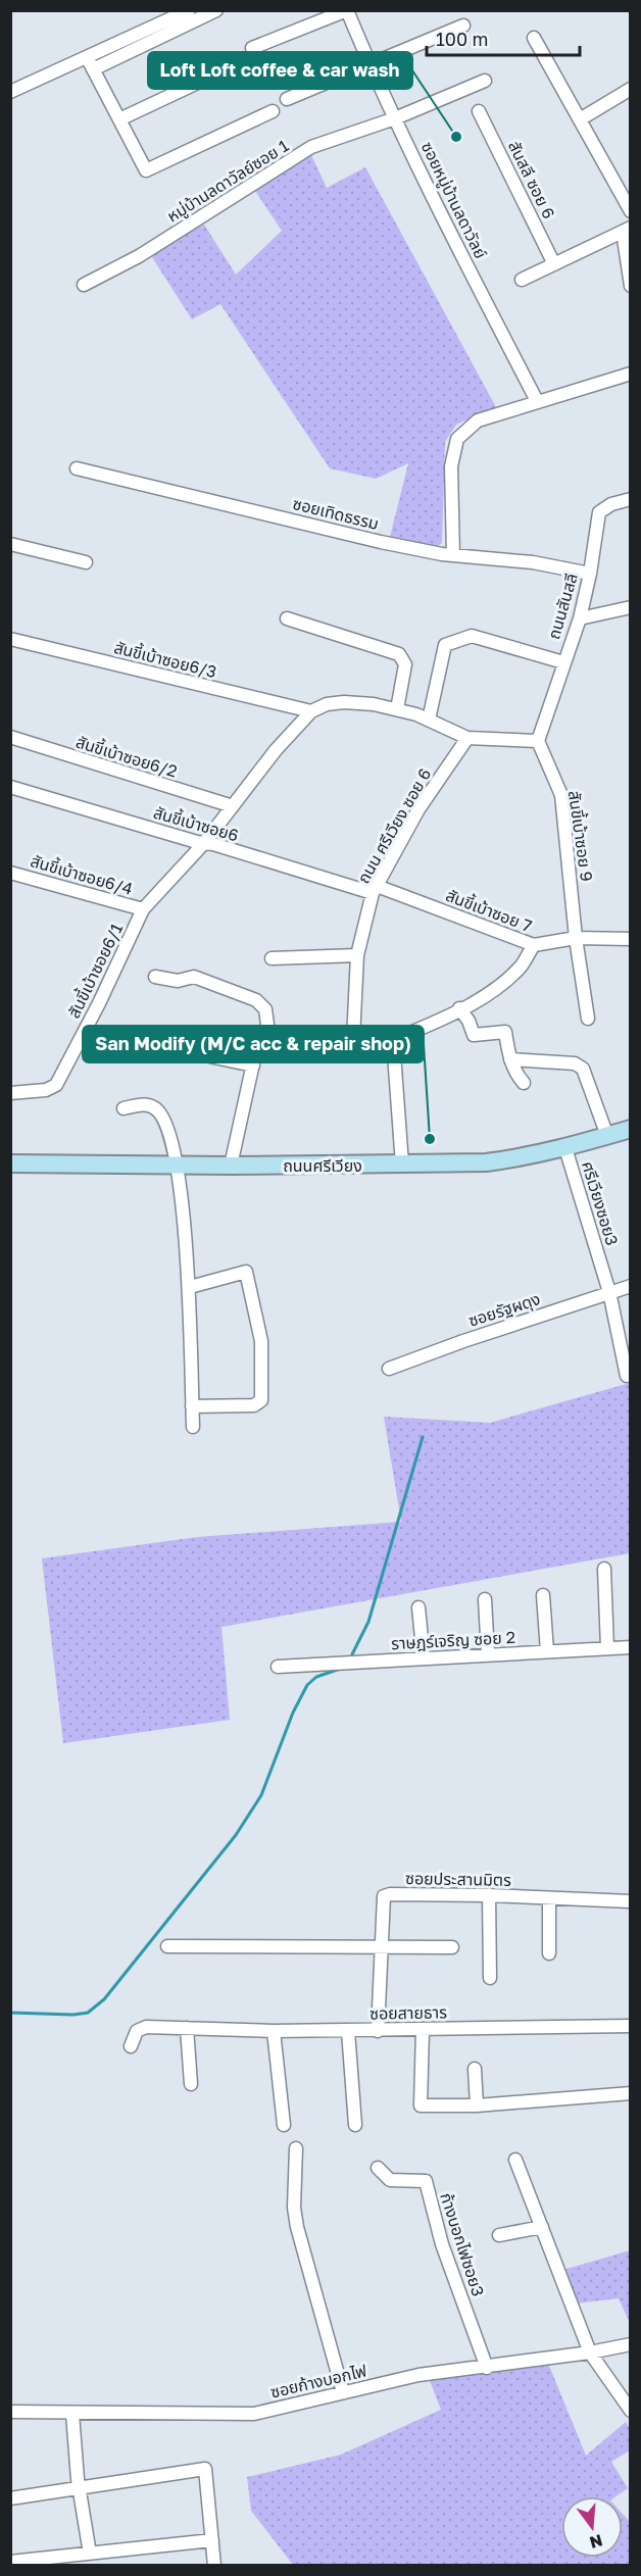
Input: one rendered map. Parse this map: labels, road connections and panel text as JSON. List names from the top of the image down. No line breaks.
{"streets":{"main road":["ถนนศรีเวียง"],"street":["สันสลี ซอย 6","หมู่บ้านลดาวัลย์ซอย 1","ซอยหมู่บ้านลดาวัลย์","ซอยเทิดธรรม","ถนนสันสลี","สันขี้เบ้าซอย6/3","สันขี้เบ้าซอย6/2","สันขี้เบ้าซอย6","ถนน ศรีเวียง ซอย 6","สันขี้เบ้าซอย 9","สันขี้เบ้าซอย6/4","สันขี้เบ้าซอย 7","สันขี้เบ้าซอย6/1","ศรีเวียงซอย3","ซอยรัฐผดุง","ราษฎร์เจริญ ซอย 2","ซอยประสานมิตร","ซอยสายธาร","ก้างบอกไฟซอย3","ซอยก้างบอกไฟ"]},"crossings":[["หมู่บ้านลดาวัลย์ซอย 1","ซอยหมู่บ้านลดาวัลย์"],["ซอยเทิดธรรม","ถนนสันสลี"],["ถนนสันสลี","สันขี้เบ้าซอย 9"],["สันขี้เบ้าซอย6/3","สันขี้เบ้าซอย6/1"],["สันขี้เบ้าซอย6/2","สันขี้เบ้าซอย6/1"],["สันขี้เบ้าซอย6","ถนน ศรีเวียง ซอย 6"],["สันขี้เบ้าซอย6","สันขี้เบ้าซอย 7"],["สันขี้เบ้าซอย6","สันขี้เบ้าซอย6/1"],["ถนน ศรีเวียง ซอย 6","สันขี้เบ้าซอย 7"],["สันขี้เบ้าซอย 9","สันขี้เบ้าซอย 7"],["สันขี้เบ้าซอย6/4","สันขี้เบ้าซอย6/1"],["ถนนศรีเวียง","ศรีเวียงซอย3"],["ศรีเวียงซอย3","ซอยรัฐผดุง"],["ซอยประสานมิตร","ซอยสายธาร"],["ก้างบอกไฟซอย3","ซอยก้างบอกไฟ"]],"places":["Loft Loft coffee & car wash","San Modify (M/C acc & repair shop)"],"scale_bar":"100 m","north":"bottom"}
